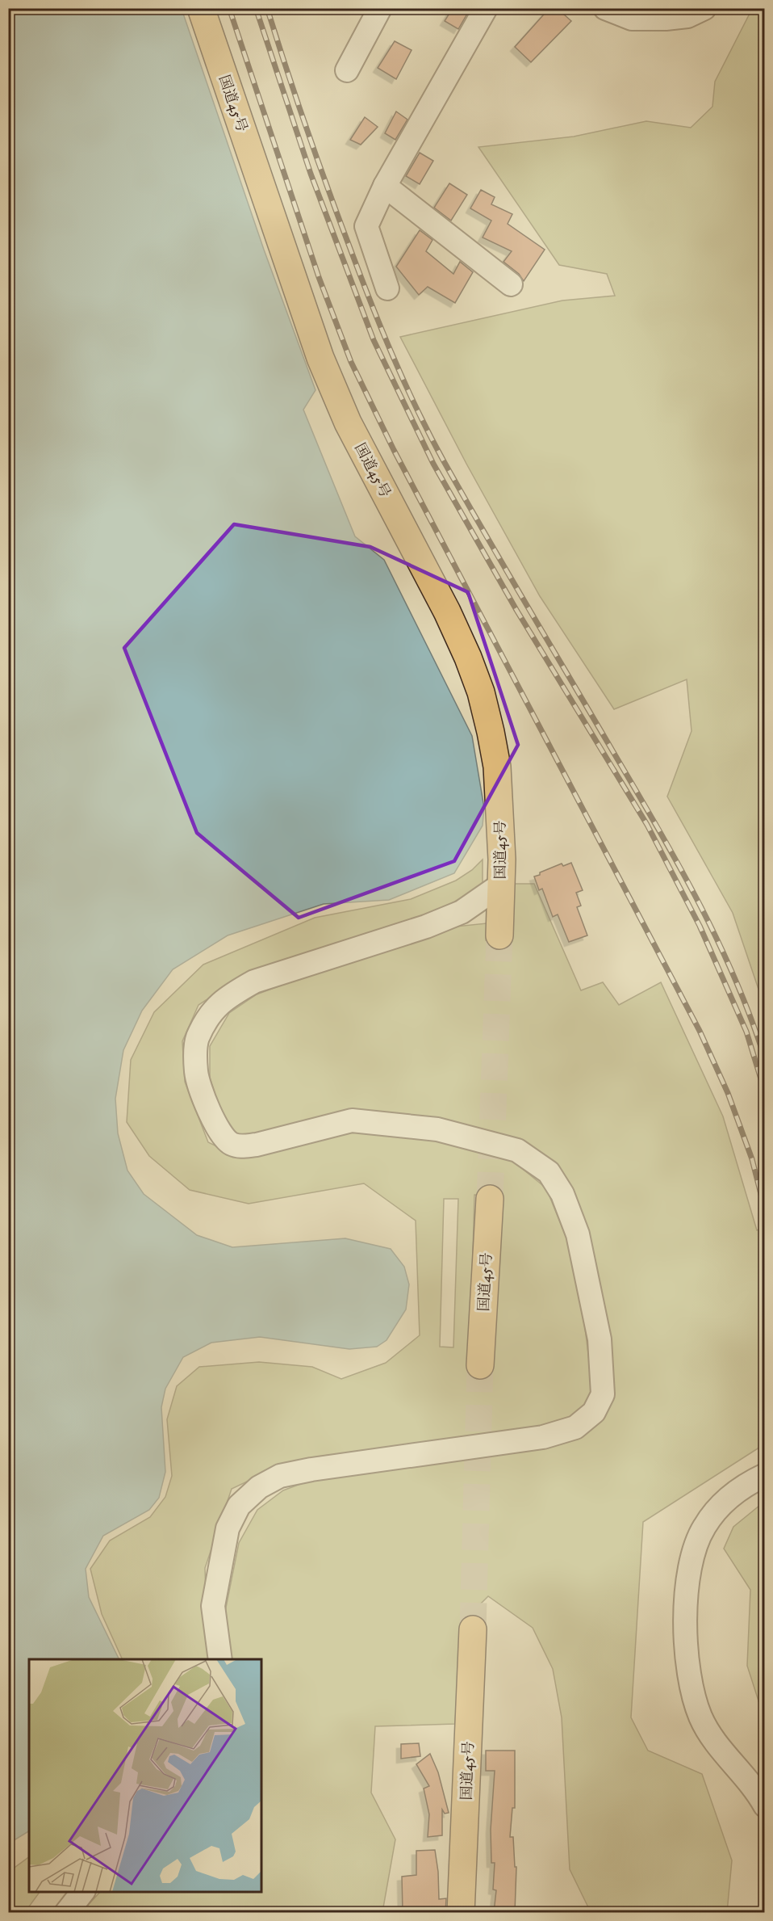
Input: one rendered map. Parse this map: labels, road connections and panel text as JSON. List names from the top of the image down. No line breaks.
{"streets":{"highway":["国道45号"]}}
